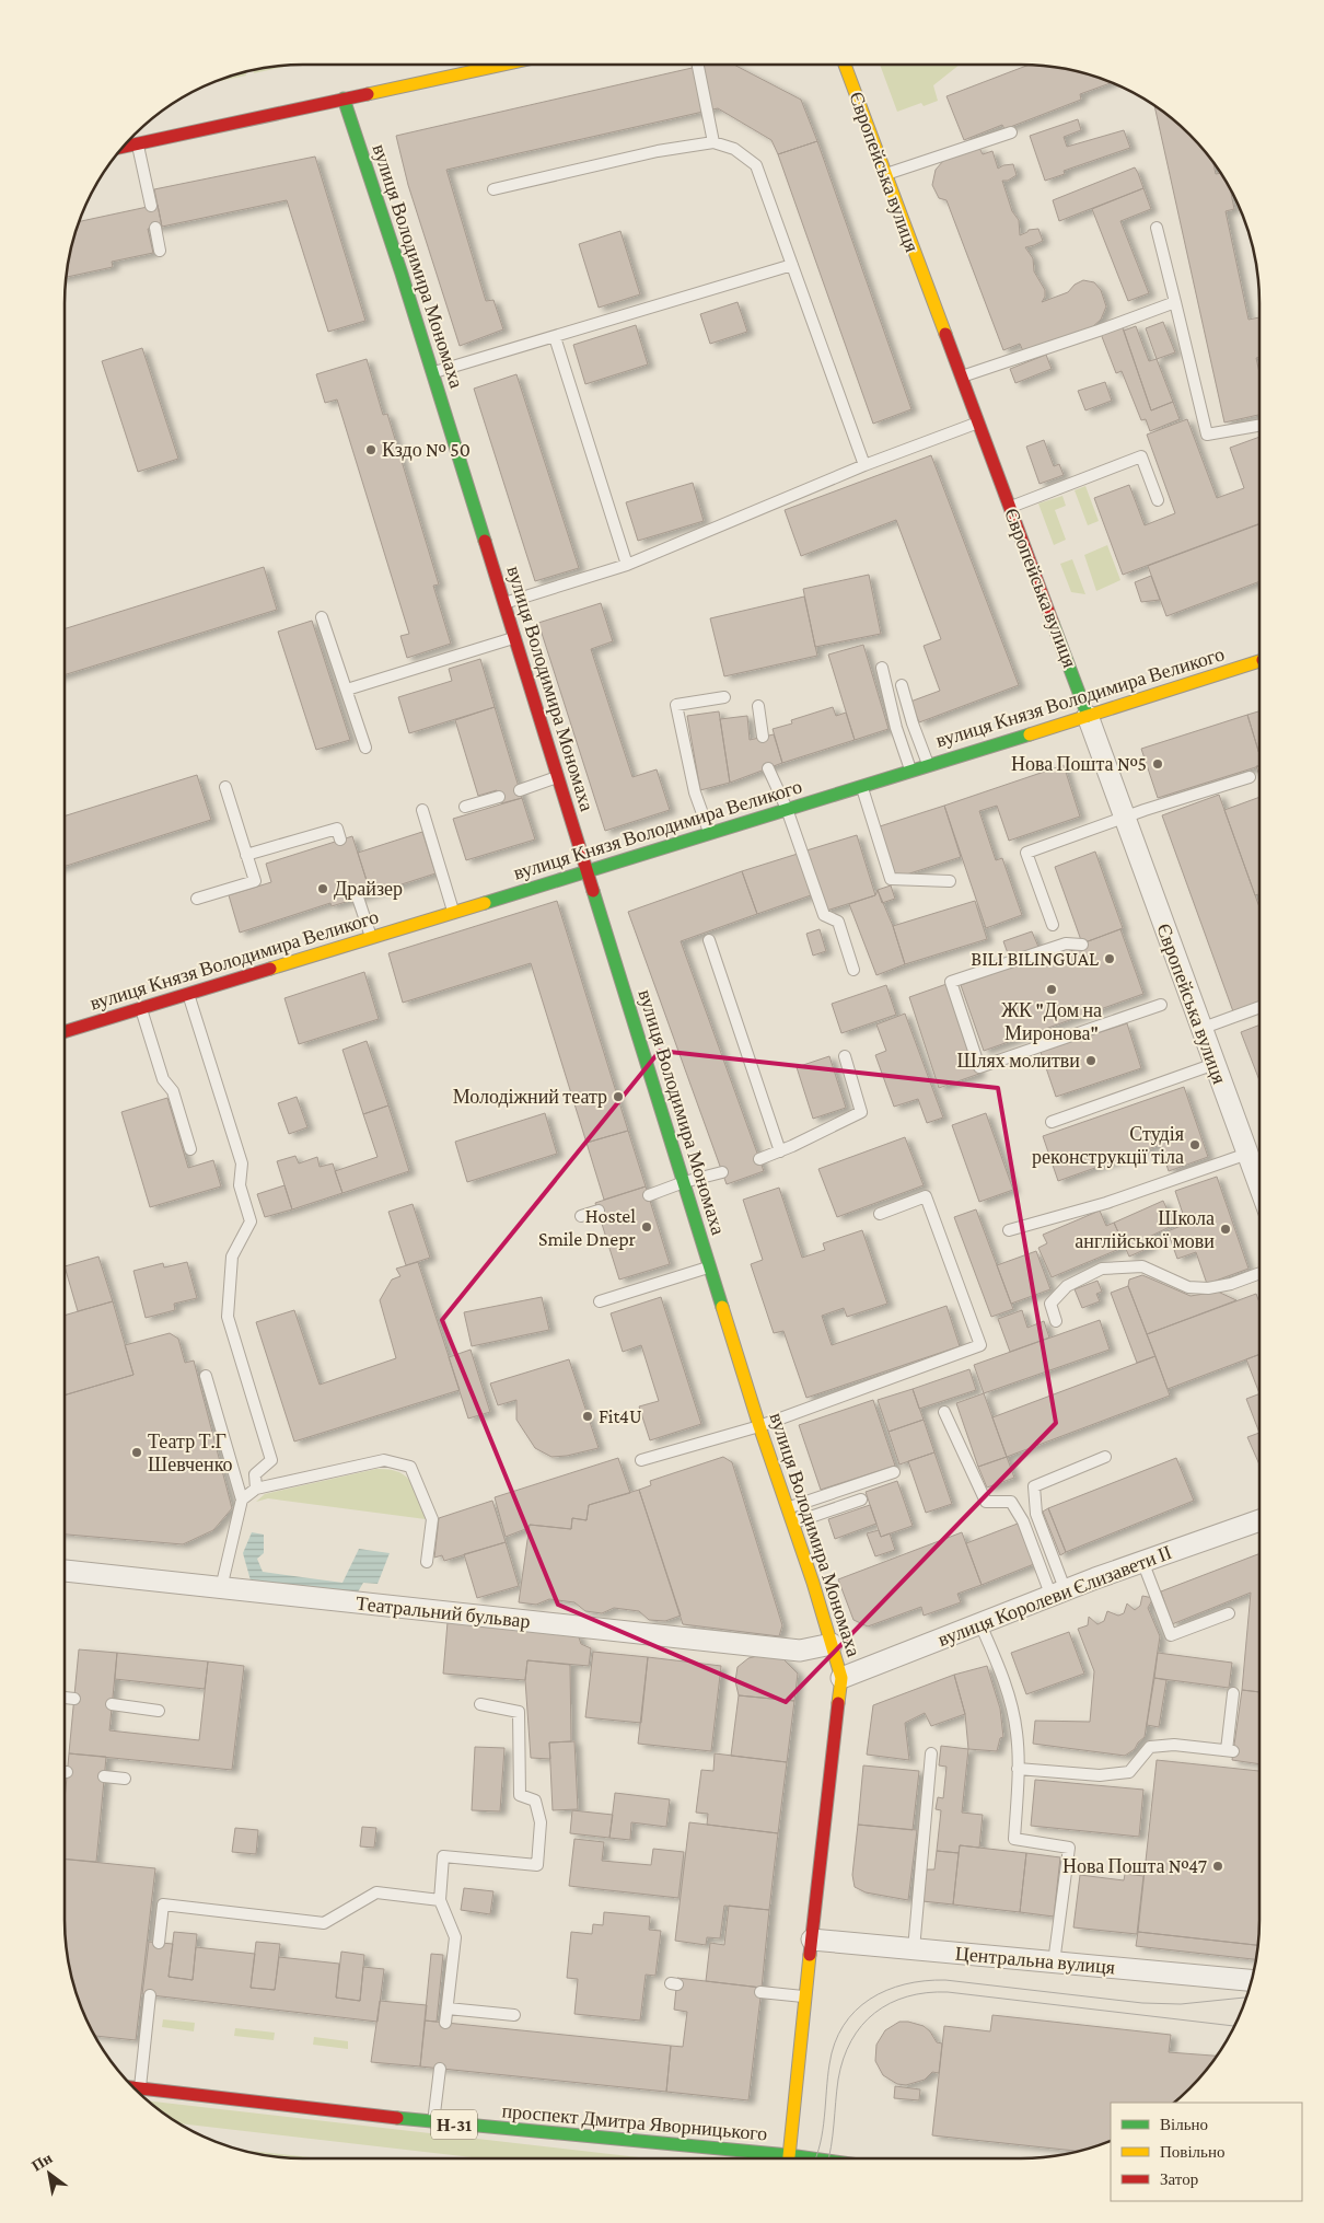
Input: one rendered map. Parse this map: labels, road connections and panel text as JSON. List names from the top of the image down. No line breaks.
{"streets":{"main road":["Європейська вулиця","вулиця Володимира Мономаха","вулиця Князя Володимира Великого","проспект Дмитра Яворницького","Н-31"],"street":["вулиця Королеви Єлизавети ІІ","Театральний бульвар","Центральна вулиця"]},"crossings":[["Європейська вулиця","вулиця Князя Володимира Великого"],["вулиця Володимира Мономаха","вулиця Князя Володимира Великого"],["вулиця Володимира Мономаха","вулиця Королеви Єлизавети ІІ"],["вулиця Володимира Мономаха","Театральний бульвар"],["вулиця Володимира Мономаха","Центральна вулиця"]],"places":["Кздо № 50","Нова Пошта №5","Драйзер","BILI BILINGUAL","ЖК \"Дом на Миронова\"","Шлях молитви","Молодіжний театр","Студія реконструкції тіла","Hostel Smile Dnepr","Школа англійської мови","Fit4U","Театр Т.Г Шевченко","Нова Пошта №47"],"legend":["Вільно","Повільно","Затор"],"north":"top left"}
